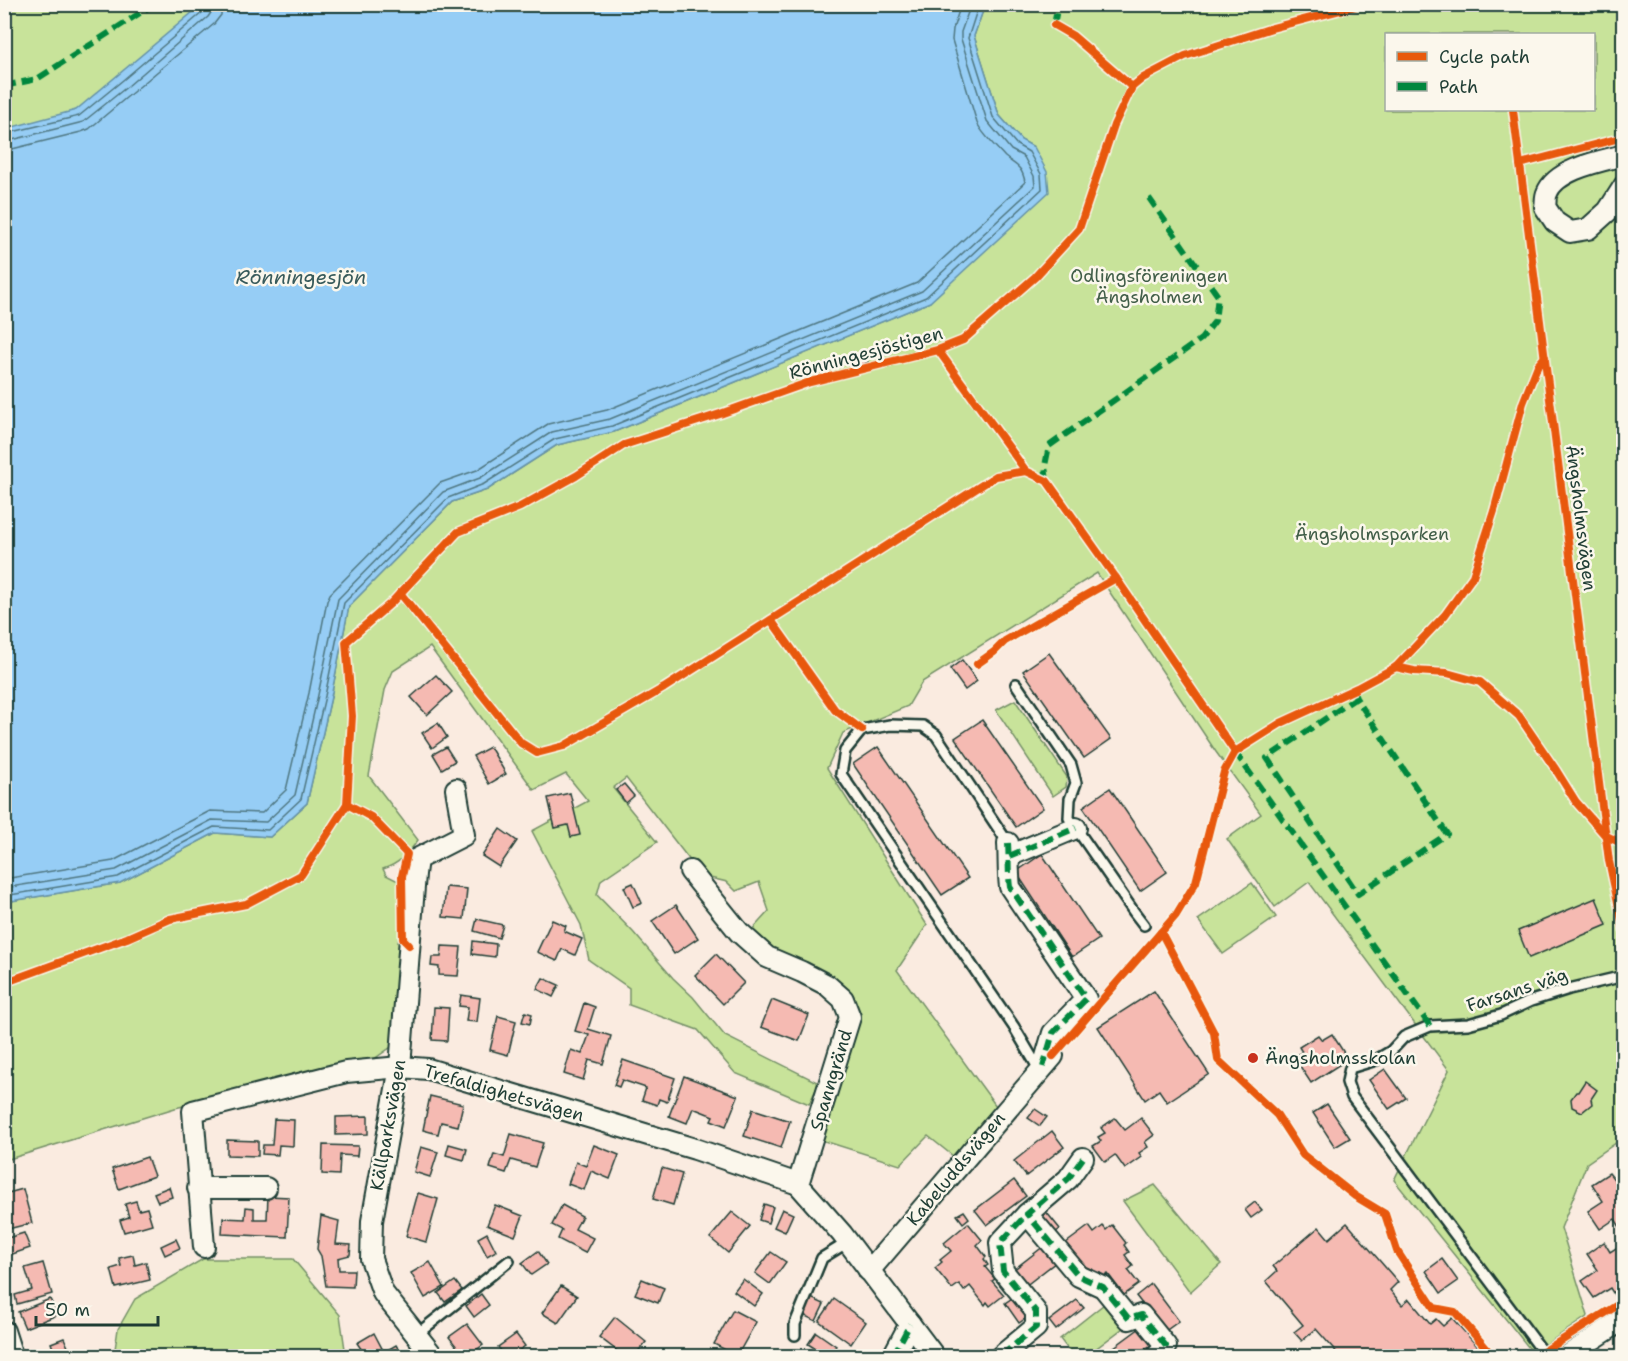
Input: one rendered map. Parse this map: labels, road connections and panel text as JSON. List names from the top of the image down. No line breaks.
{"streets":{"street":["Spanngränd","Trefaldighetsvägen","Källparksvägen","Kabeluddsvägen"],"lane":["Farsans väg"],"cycle path":["Rönningesjöstigen","Ängsholmsvägen"]},"crossings":[["Spanngränd","Trefaldighetsvägen"],["Trefaldighetsvägen","Källparksvägen"]],"water":["Rönningesjön"],"parks":["Odlingsföreningen Ängsholmen","Ängsholmsparken"],"places":["Ängsholmsskolan"],"legend":["Cycle path","Path"],"scale_bar":"50 m"}
